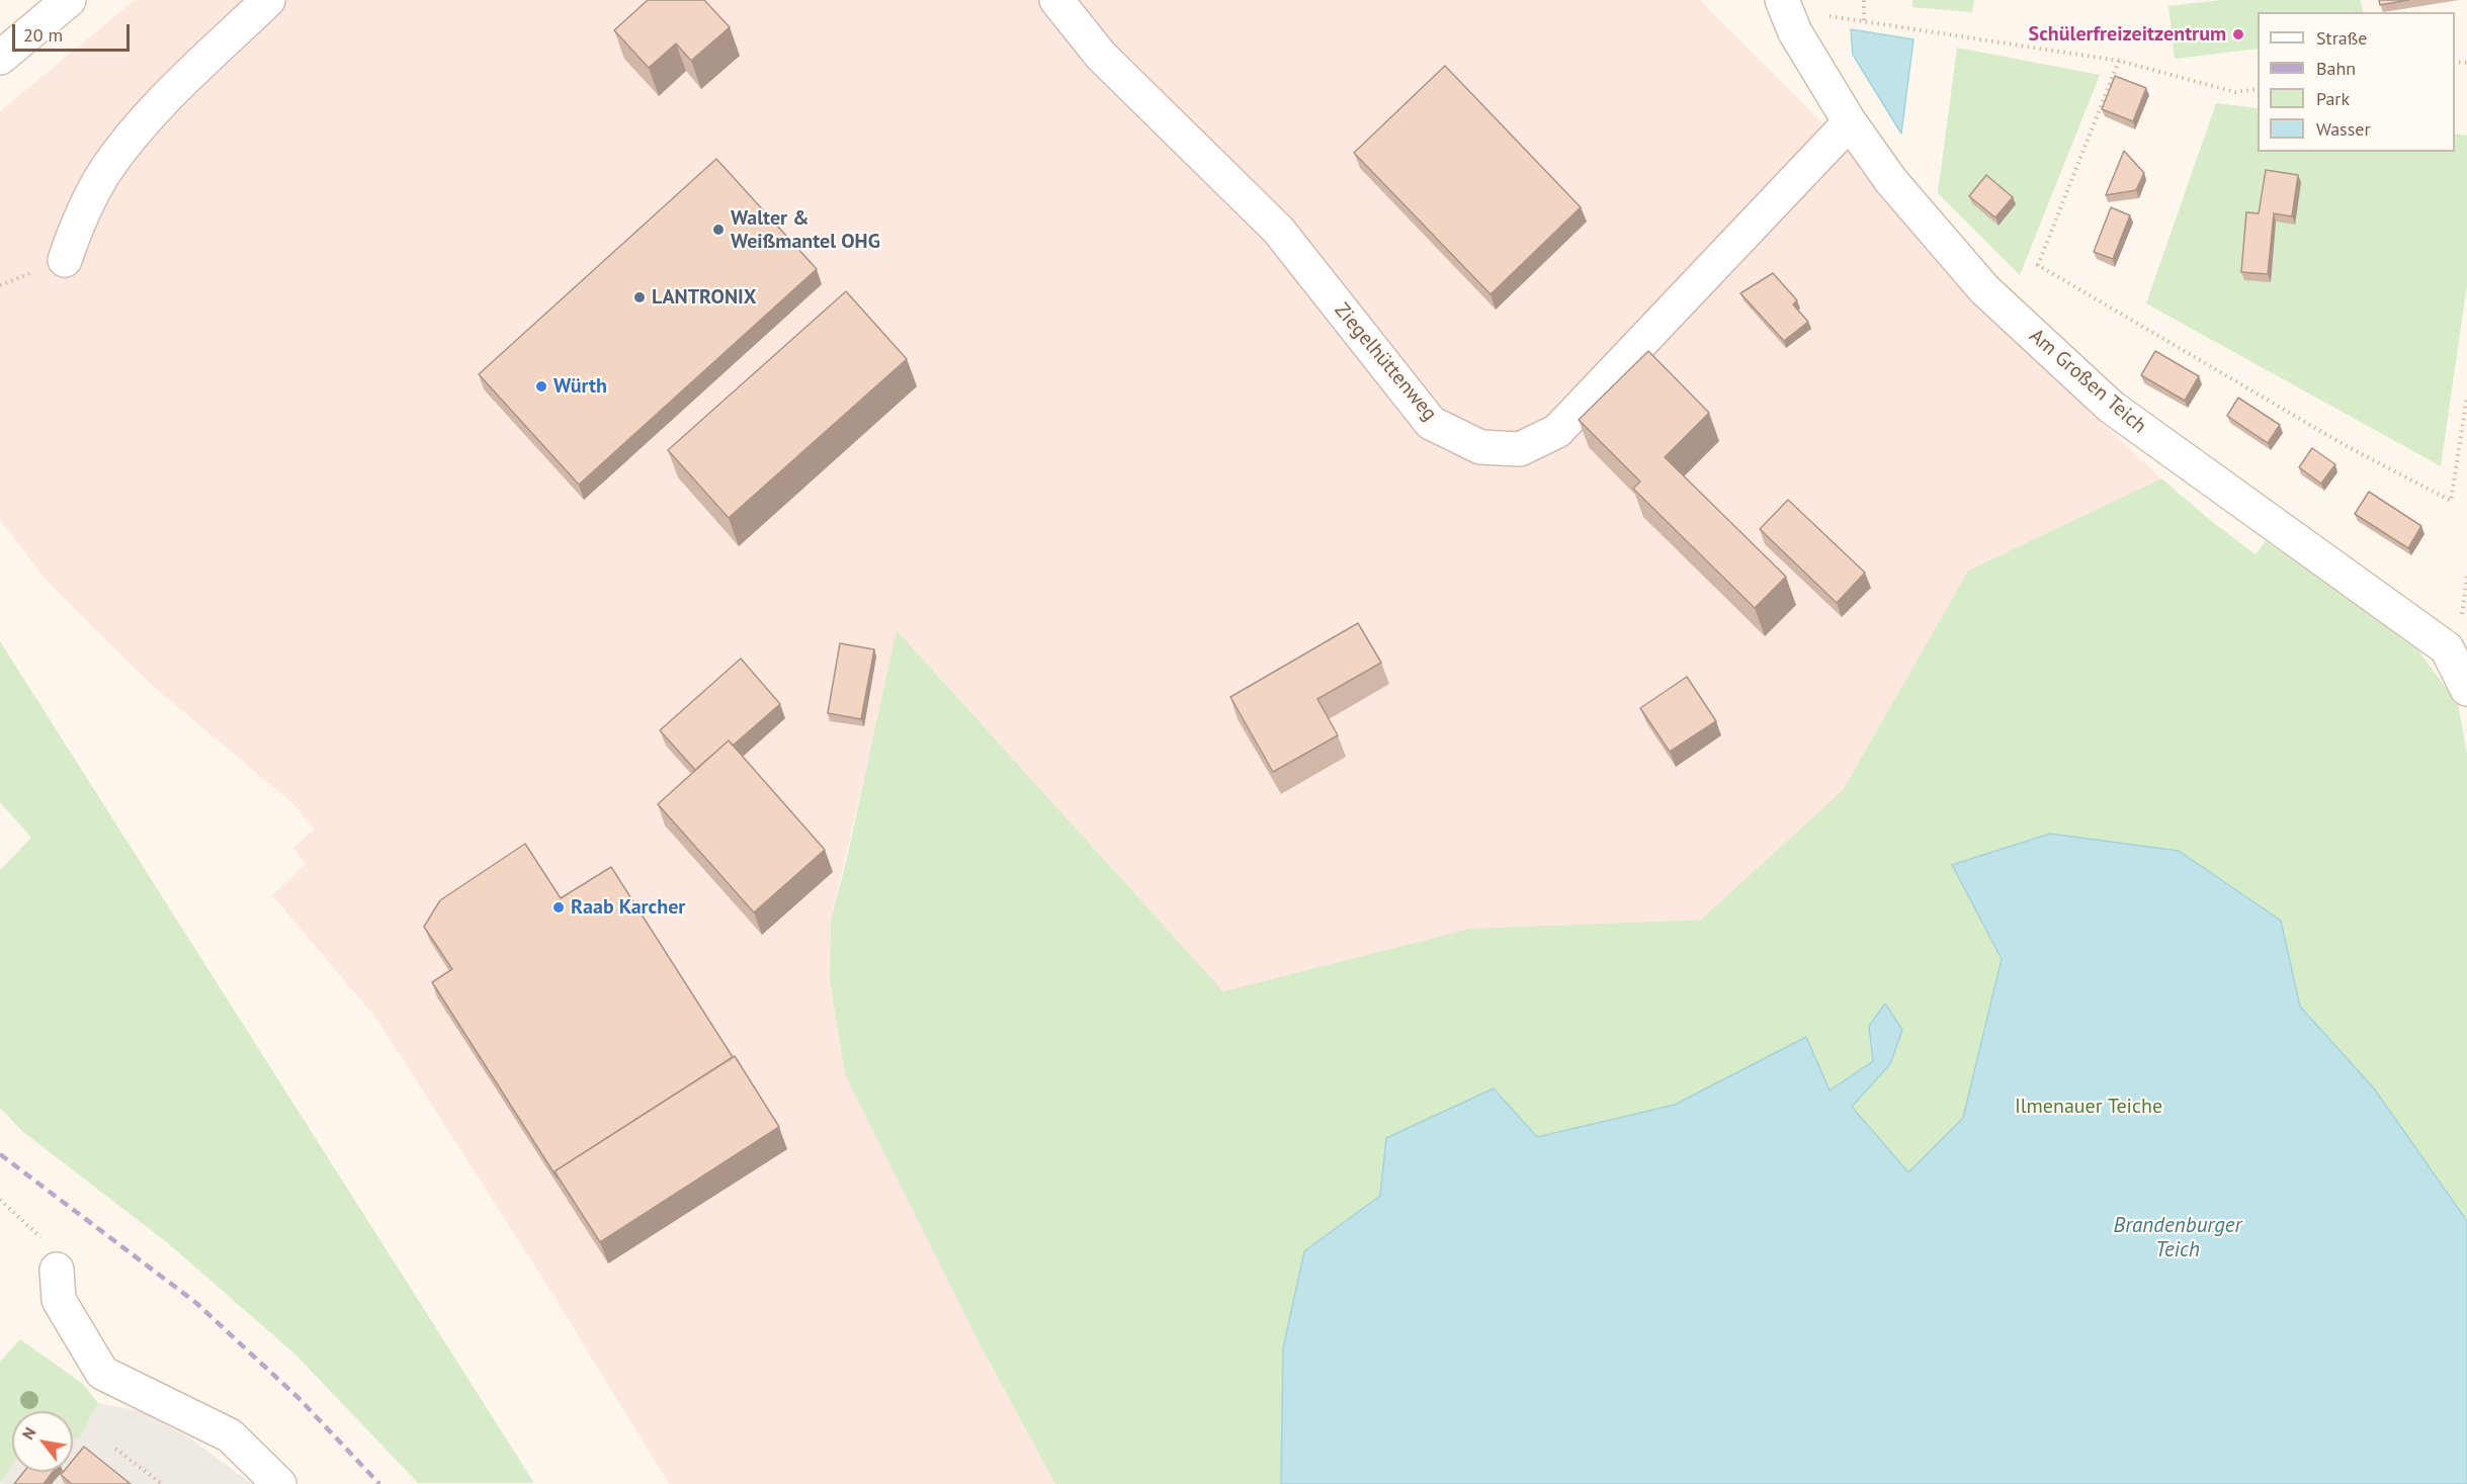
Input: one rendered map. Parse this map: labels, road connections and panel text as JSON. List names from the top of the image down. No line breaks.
{"streets":{"street":["Ziegelhüttenweg","Am Großen Teich"]},"crossings":[["Ziegelhüttenweg","Am Großen Teich"]],"water":["Brandenburger Teich"],"parks":["Ilmenauer Teiche"],"places":["Schülerfreizeitzentrum","Walter & Weißmantel OHG","LANTRONIX","Würth","Raab Karcher"],"legend":["Straße","Bahn","Park","Wasser"],"scale_bar":"20 m","north":"top left"}
